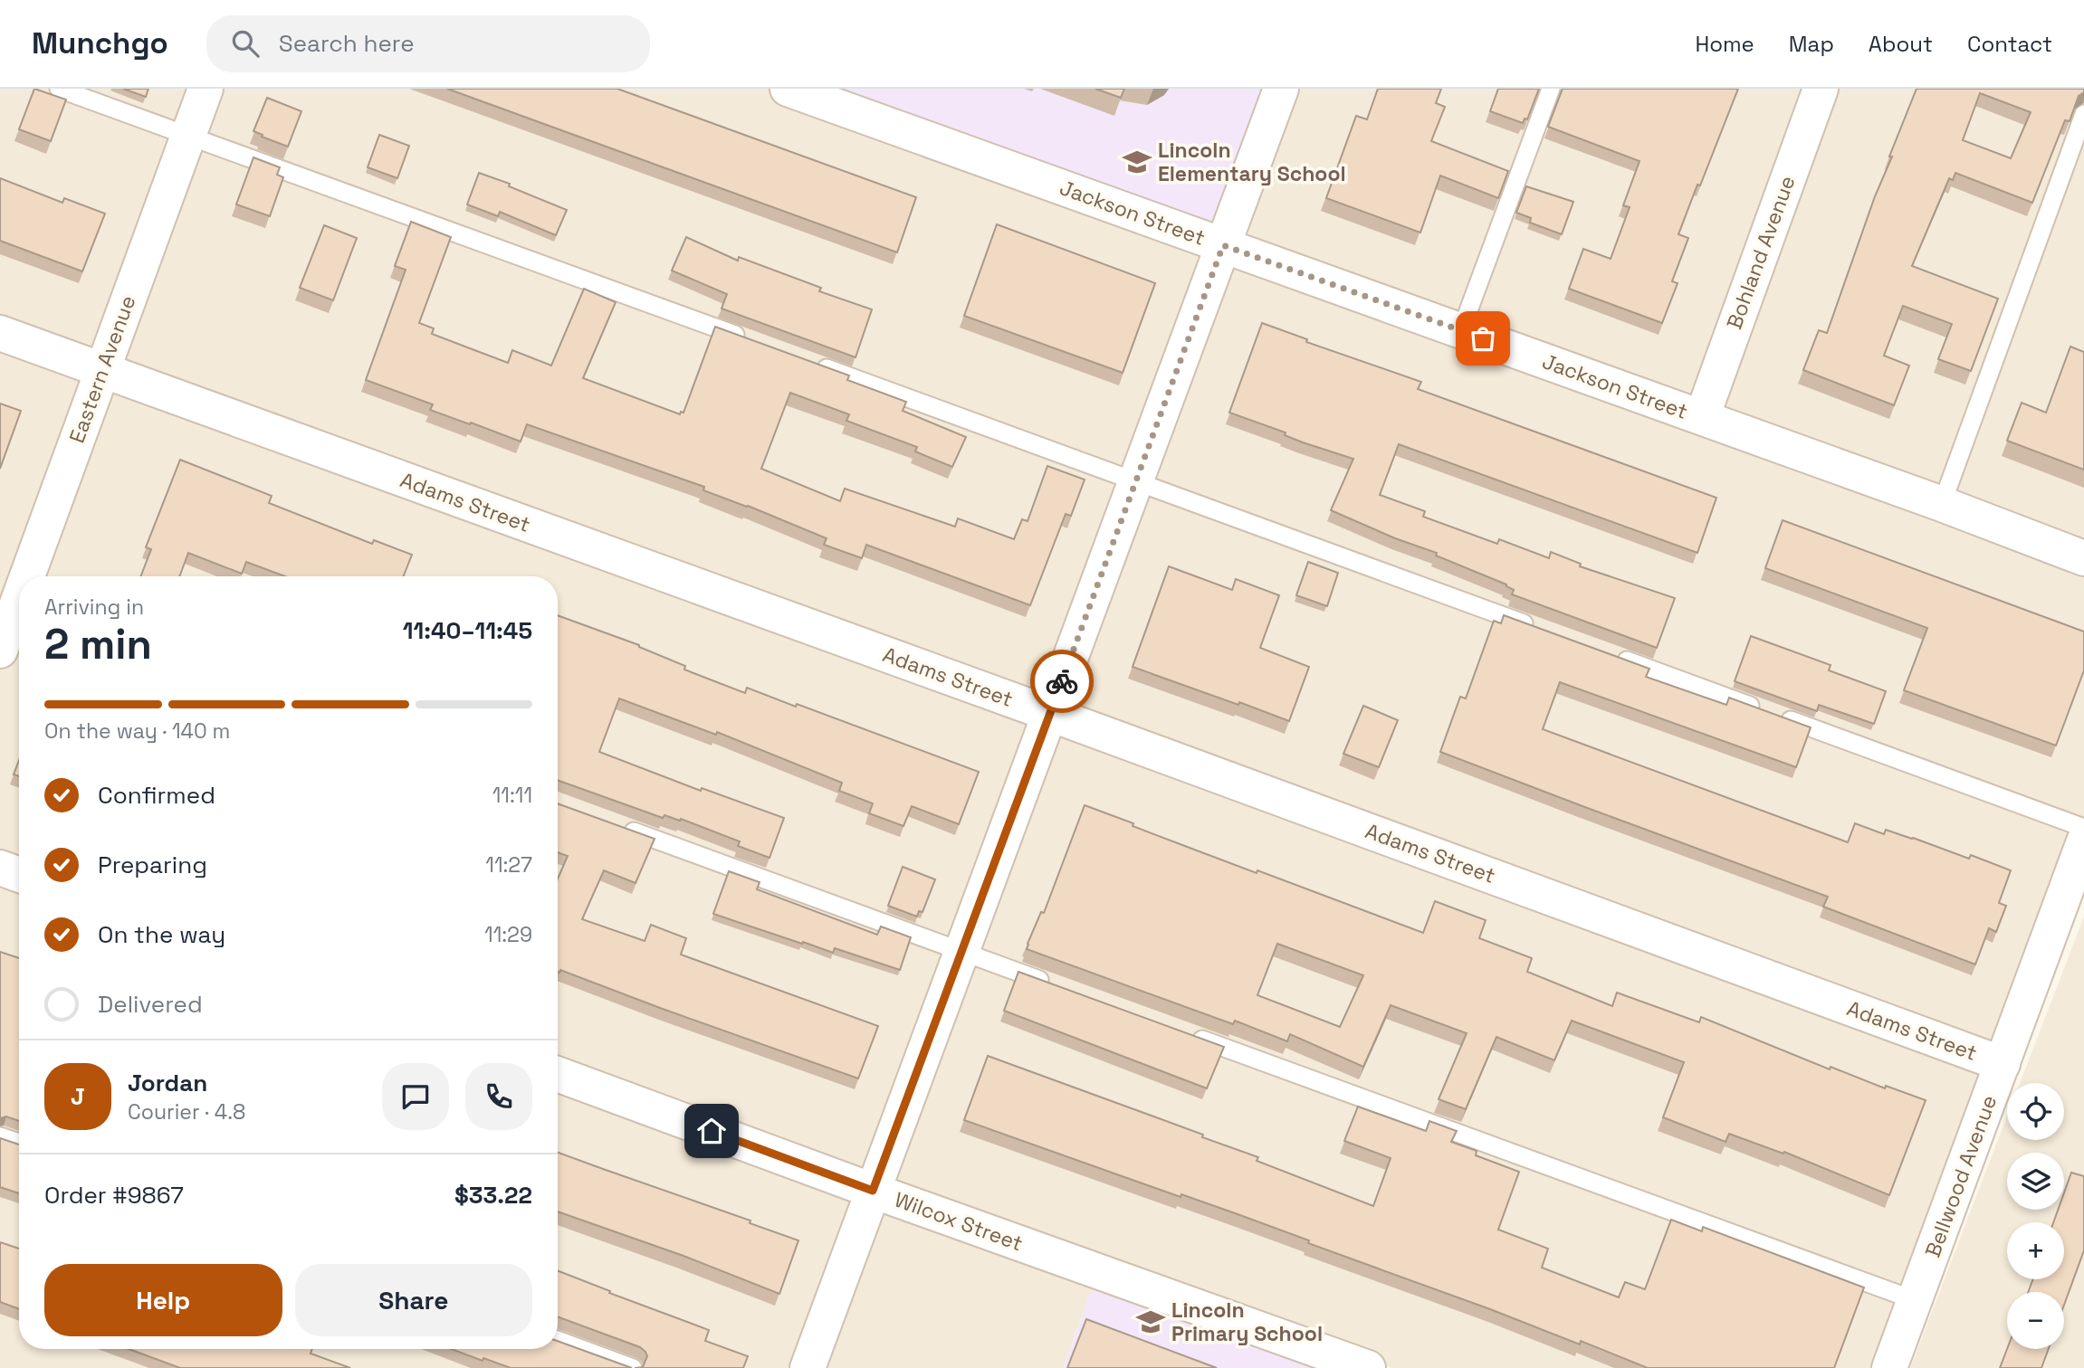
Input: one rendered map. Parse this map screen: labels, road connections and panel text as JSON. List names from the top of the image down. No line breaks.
{"streets":{"street":["Jackson Street","Bohland Avenue","Eastern Avenue","Adams Street","Bellwood Avenue","Wilcox Street"]},"crossings":[["Jackson Street","Bohland Avenue"],["Eastern Avenue","Adams Street"],["Adams Street","Bellwood Avenue"]],"places":{"school or university":["Lincoln Elementary School","Lincoln Primary School"]},"page":{"header":"Munchgo","search":"Search here","nav":["Home","Map","About","Contact"],"heading":["2 min","Arriving in","11:40–11:45"],"panel":["Jordan","Courier · 4.8","Order #9867","$33.22"],"bar":"On the way · 140 m","list":[["Confirmed","11:11"],["Preparing","11:27"],["On the way","11:29"],"Delivered"],"round":"J","map_buttons":["+","−"],"buttons":["Help","Share"]}}
